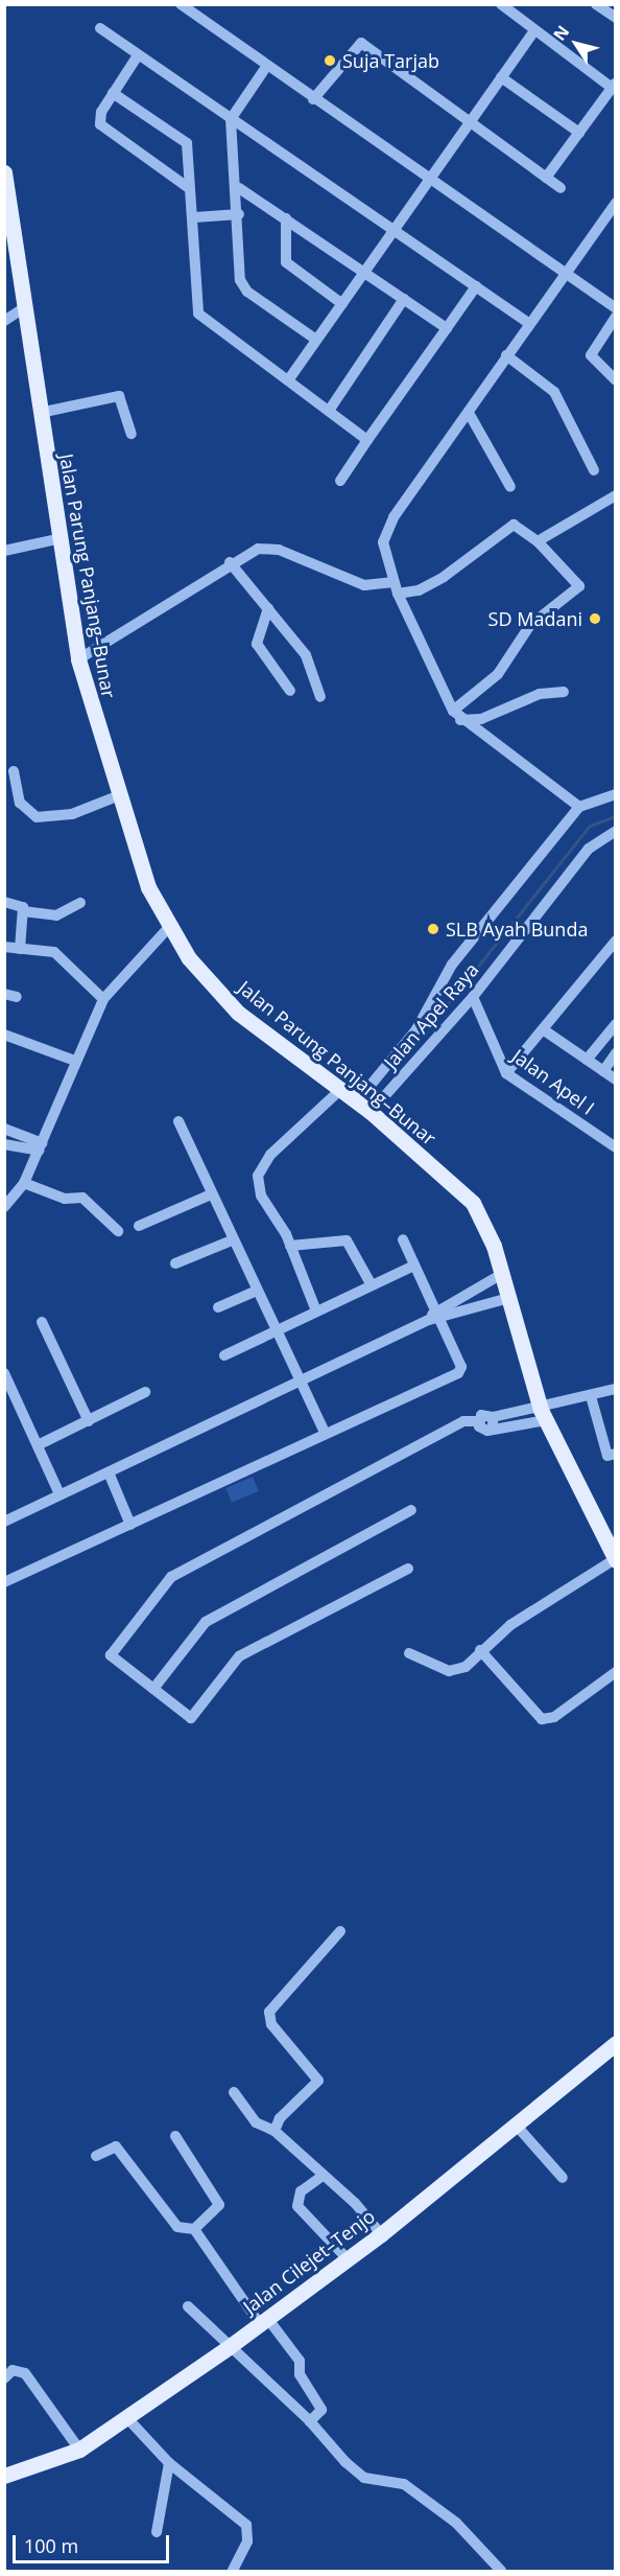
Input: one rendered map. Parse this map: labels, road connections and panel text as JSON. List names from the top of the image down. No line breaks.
{"streets":{"main road":["Jalan Parung Panjang–Bunar","Jalan Cilejet–Tenjo"],"street":["Jalan Apel Raya","Jalan Apel I"]},"crossings":[["Jalan Parung Panjang–Bunar","Jalan Apel Raya"],["Jalan Apel Raya","Jalan Apel I"]],"places":["Suja Tarjab","SD Madani","SLB Ayah Bunda"],"scale_bar":"100 m","north":"top left"}
